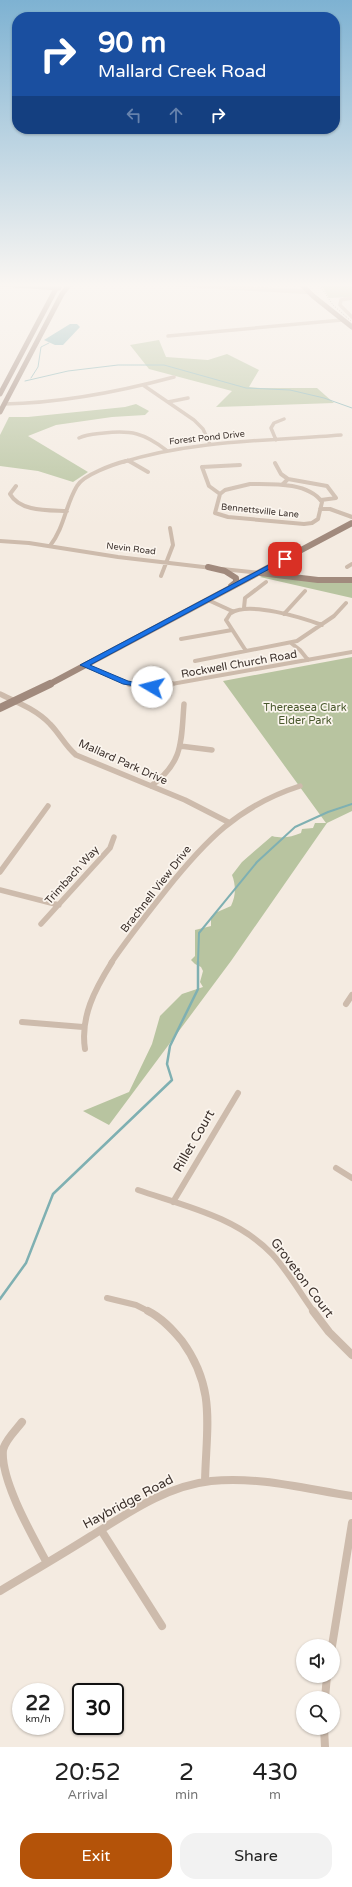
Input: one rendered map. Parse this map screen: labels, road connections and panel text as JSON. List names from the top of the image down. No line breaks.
{"streets":{"main road":["Nevin Road"],"street":["Forest Pond Drive","Bennettsville Lane","Rockwell Church Road","Mallard Park Drive","Trimbach Way","Brachnell View Drive","Rillet Court","Groveton Court","Haybridge Road"]},"crossings":[["Forest Pond Drive","Nevin Road"],["Mallard Park Drive","Brachnell View Drive"],["Rillet Court","Groveton Court"]],"parks":["Thereasea Clark Elder Park"],"page":{"turn":["90 m","Mallard Creek Road"],"speed":"22 km/h","limit":"30","eta":["20:52","Arrival","2","min","430","m"],"buttons":["Exit","Share"]}}
